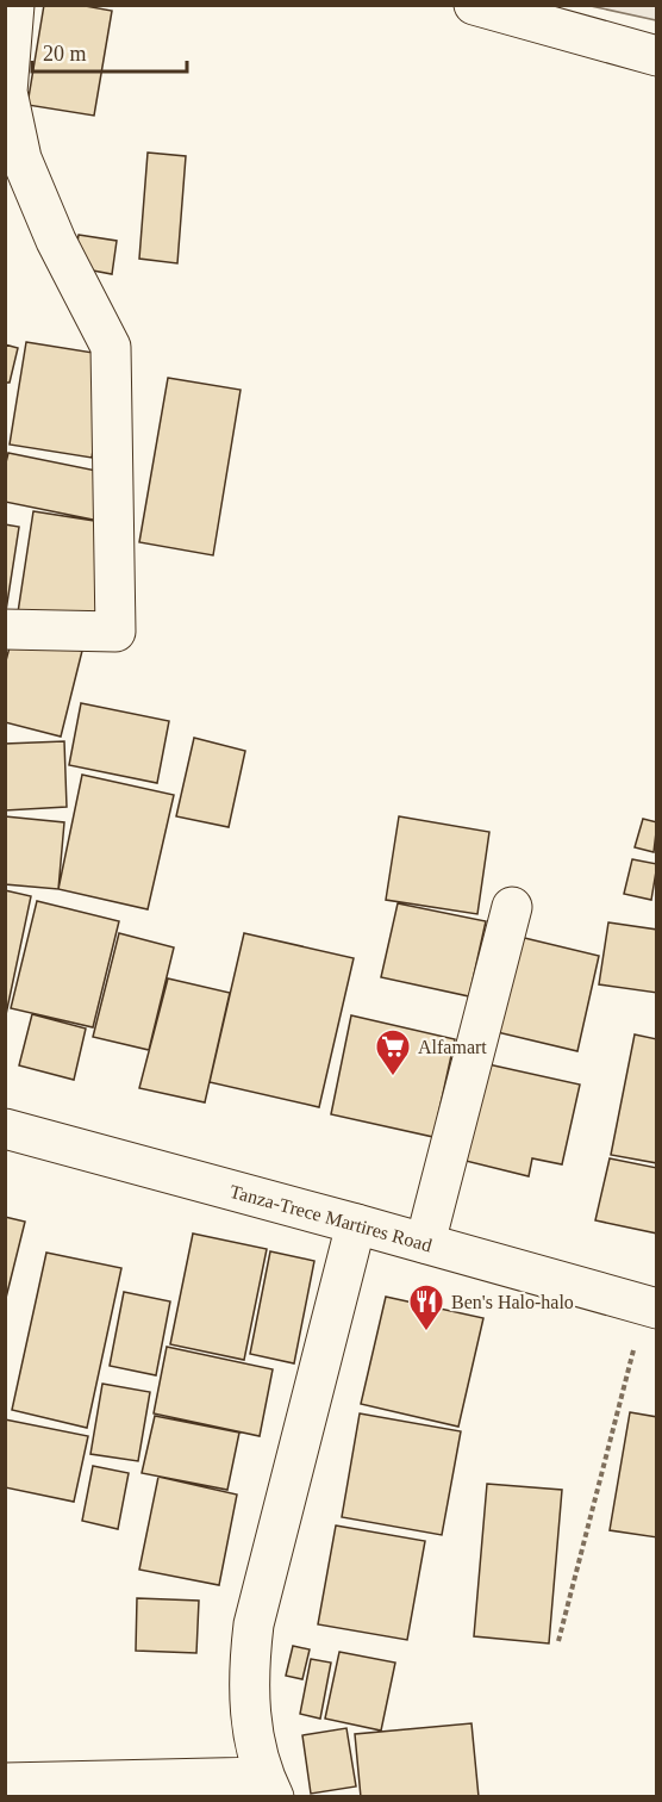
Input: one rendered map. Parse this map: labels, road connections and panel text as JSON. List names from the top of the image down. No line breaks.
{"streets":{"street":["Tanza-Trece Martires Road"]},"places":{"supermarket":["Alfamart"],"restaurant":["Ben's Halo-halo"]},"scale_bar":"20 m"}
